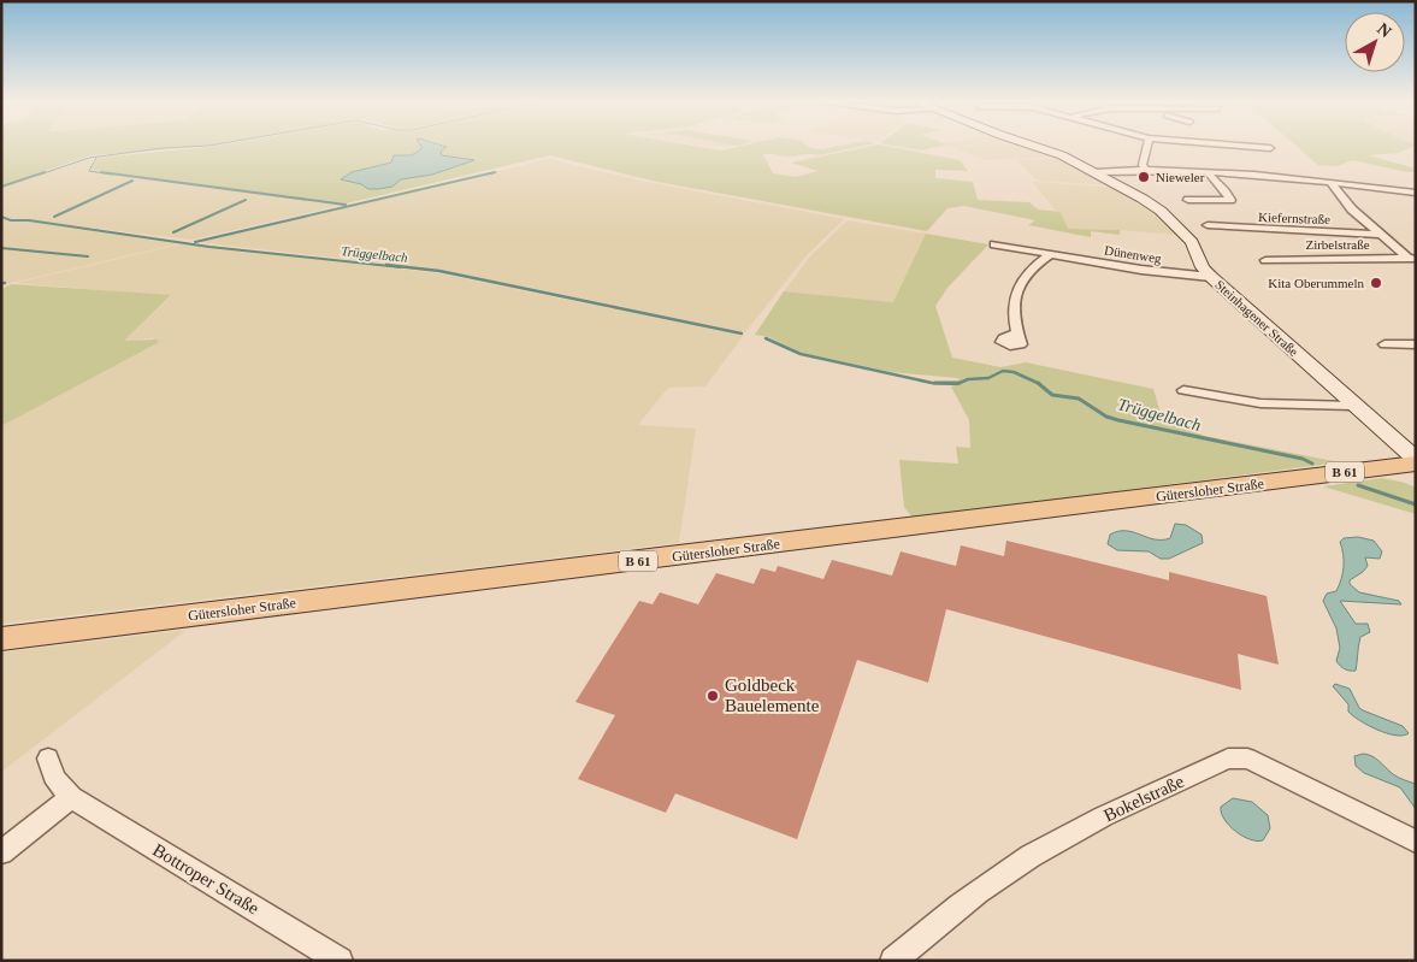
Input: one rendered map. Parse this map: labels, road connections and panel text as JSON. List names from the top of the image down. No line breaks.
{"streets":{"main road":["Steinhagener Straße","B 61","Gütersloher Straße"],"street":["Kiefernstraße","Zirbelstraße","Dünenweg","Bokelstraße","Bottroper Straße"]},"crossings":[["Dünenweg","Steinhagener Straße"]],"water":["Trüggelbach"],"places":["Nieweler","Kita Oberummeln","Goldbeck Bauelemente"],"north":"top right"}
